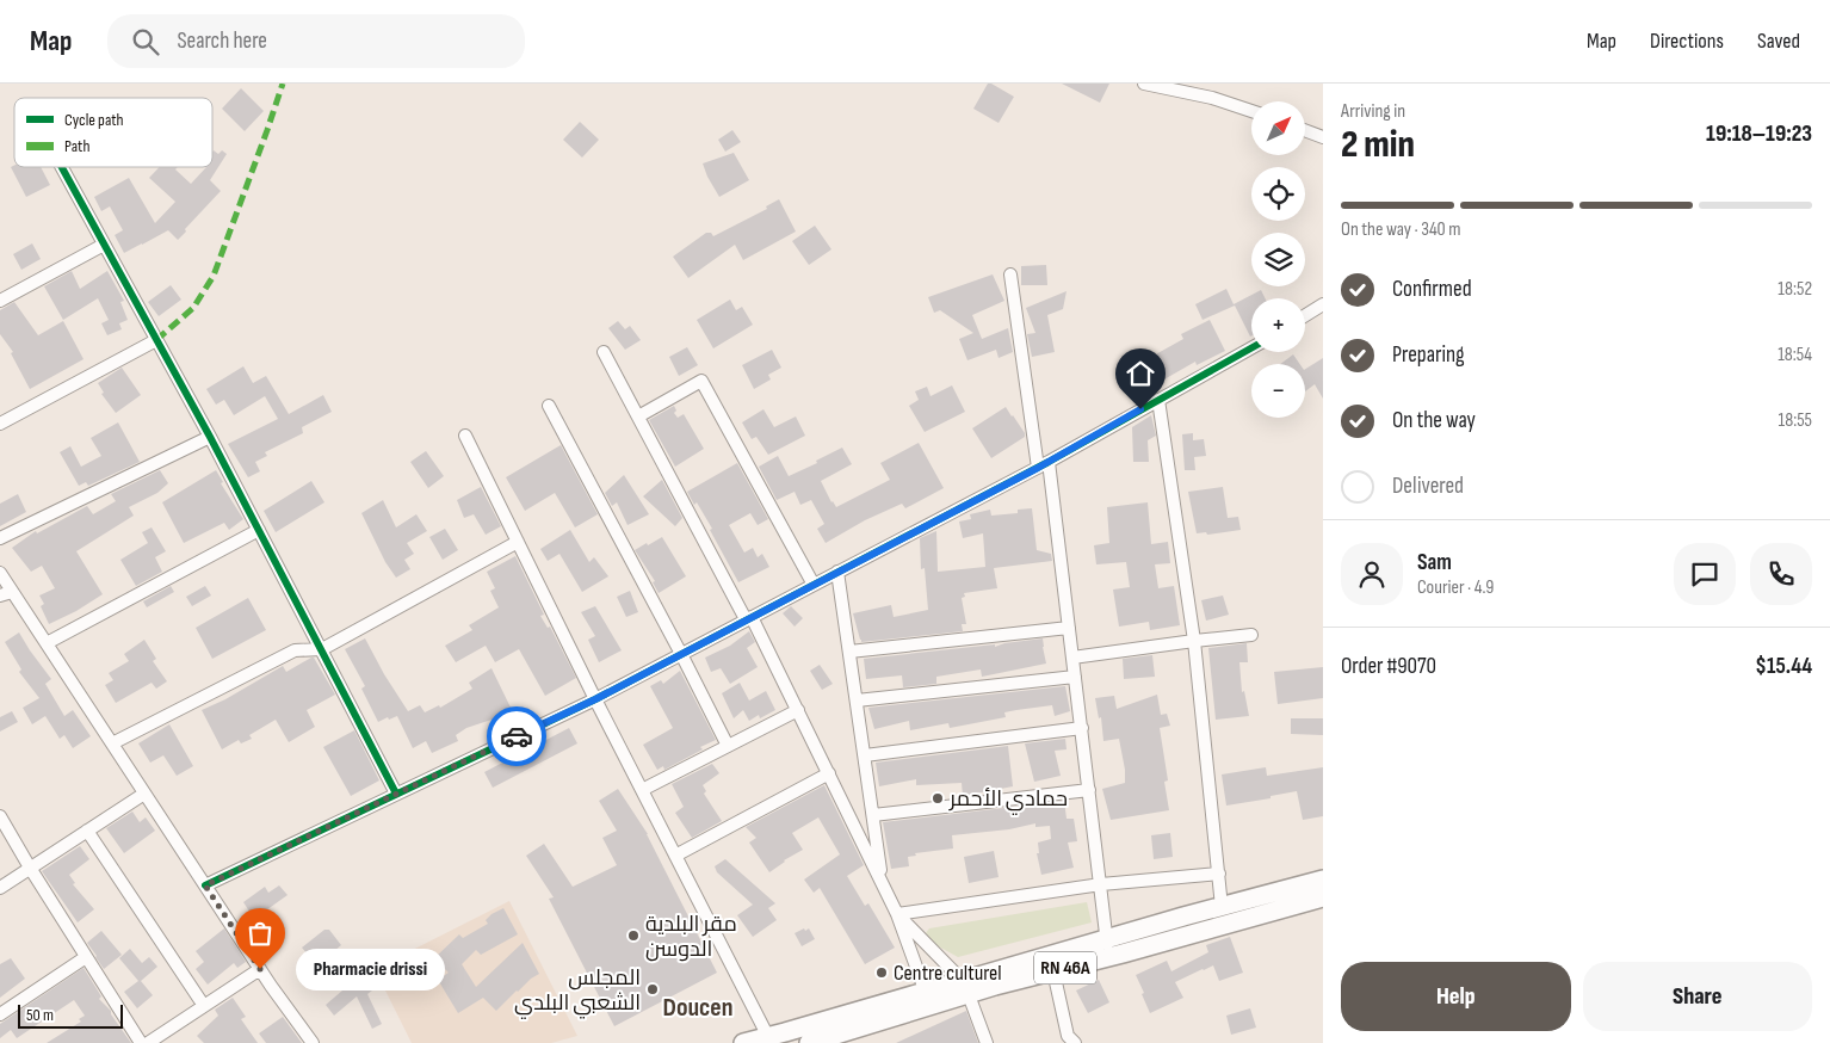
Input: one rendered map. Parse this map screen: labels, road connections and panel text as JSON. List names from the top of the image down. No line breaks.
{"streets":{"main road":["RN 46A"]},"districts":["Doucen"],"places":["حمادي الأحمر","مقر البلدية الدوسن","Pharmacie drissi","Centre culturel","المجلس الشعبي البلدي"],"legend":["Cycle path","Path"],"scale_bar":"50 m","north":"top right","page":{"header":"Map","search":"Search here","nav":["Map","Directions","Saved"],"heading":["2 min","Arriving in","19:18–19:23"],"panel":["Sam","Courier · 4.9","Order #9070","$15.44"],"map_buttons":["+","−"],"bar":"On the way · 340 m","list":[["Confirmed","18:52"],["Preparing","18:54"],["On the way","18:55"],"Delivered"],"bubble":"Pharmacie drissi","buttons":["Help","Share"],"scale":"50 m"}}
